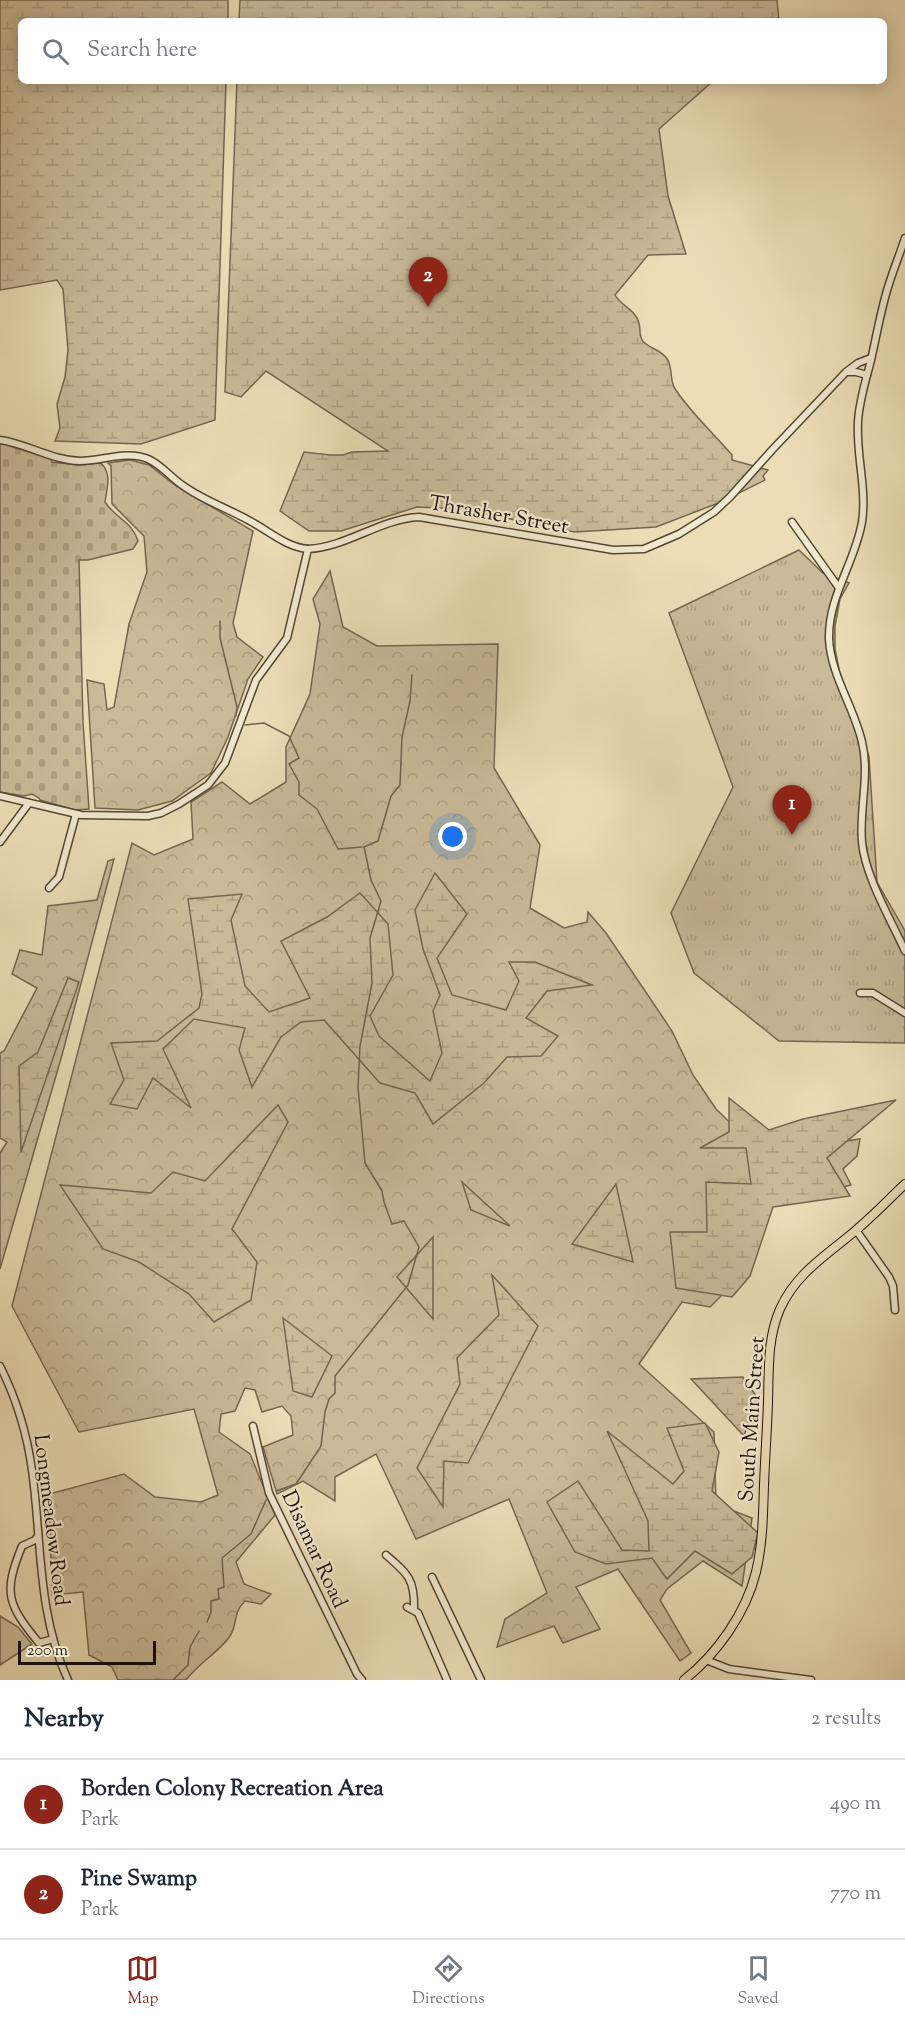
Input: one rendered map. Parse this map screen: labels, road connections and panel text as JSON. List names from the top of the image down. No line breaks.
{"streets":{"main road":["South Main Street"],"street":["Thrasher Street","Longmeadow Road","Disamar Road"]},"scale_bar":"200 m","page":{"search":"Search here","pins":["2","1"],"scale":"200 m","heading":["Nearby","2 results"],"list":[{"mark":"1","name":"Borden Colony Recreation Area","note":"Park","value":"490 m"},{"mark":"2","name":"Pine Swamp","note":"Park","value":"770 m"}],"nav":["Map","Directions","Saved"]}}
